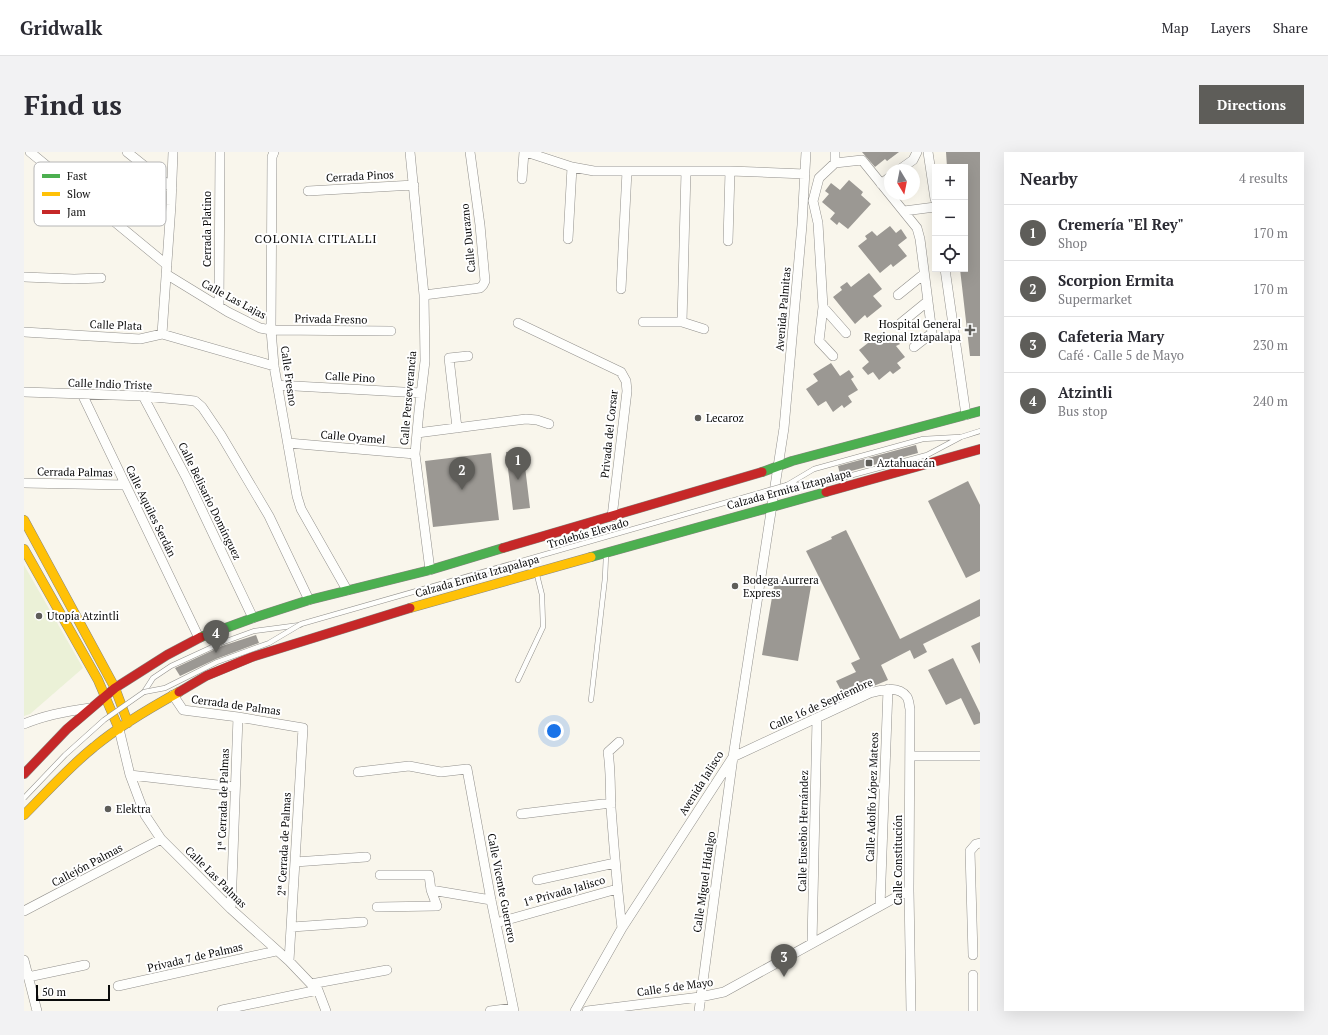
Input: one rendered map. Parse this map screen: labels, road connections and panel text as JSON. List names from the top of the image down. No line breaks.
{"streets":{"main road":["Calzada Ermita Iztapalapa","Calle Las Palmas"],"street":["Cerrada Pinos","Cerrada Platino","Calle Durazno","Calle Las Lajas","Avenida Palmitas","Privada Fresno","Calle Plata","Calle Fresno","Calle Pino","Calle Indio Triste","Calle Perseverancia","Privada del Corsar","Calle Oyamel","Cerrada Palmas","Calle Belisario Domínguez","Calle Aquiles Serdán","Calle 16 de Septiembre","Cerrada de Palmas","Avenida Jalisco","Calle Adolfo López Mateos","1ª Cerrada de Palmas","Calle Eusebio Hernández","2ª Cerrada de Palmas","Calle Constitución","Callejón Palmas","Calle Miguel Hidalgo","Calle Vicente Guerrero","1ª Privada Jalisco","Privada 7 de Palmas","Calle 5 de Mayo"],"lane":["Trolebús Elevado"]},"crossings":[["Cerrada Pinos","Calle Perseverancia"],["Cerrada Platino","Calle Las Lajas"],["Calle Durazno","Calle Perseverancia"],["Calle Las Lajas","Privada Fresno"],["Calle Las Lajas","Calle Fresno"],["Avenida Palmitas","Calzada Ermita Iztapalapa"],["Avenida Palmitas","Avenida Jalisco"],["Privada Fresno","Calle Fresno"],["Calle Plata","Calle Fresno"],["Calle Fresno","Calle Pino"],["Calle Fresno","Calle Oyamel"],["Calle Fresno","Calzada Ermita Iztapalapa"],["Calle Pino","Calle Perseverancia"],["Calle Indio Triste","Calzada Ermita Iztapalapa"],["Calle Indio Triste","Calle Belisario Domínguez"],["Calle Indio Triste","Calle Aquiles Serdán"],["Calle Perseverancia","Calle Oyamel"],["Calle Perseverancia","Calzada Ermita Iztapalapa"],["Privada del Corsar","Calzada Ermita Iztapalapa"],["Cerrada Palmas","Calle Aquiles Serdán"],["Calzada Ermita Iztapalapa","Calle Belisario Domínguez"],["Calzada Ermita Iztapalapa","Calle Aquiles Serdán"],["Calzada Ermita Iztapalapa","Cerrada de Palmas"],["Calzada Ermita Iztapalapa","Avenida Jalisco"],["Calzada Ermita Iztapalapa","Calle Las Palmas"],["Calle 16 de Septiembre","Avenida Jalisco"],["Calle 16 de Septiembre","Calle Adolfo López Mateos"],["Calle 16 de Septiembre","Calle Eusebio Hernández"],["Calle 16 de Septiembre","Calle Constitución"],["Calle 16 de Septiembre","Calle Miguel Hidalgo"],["Cerrada de Palmas","1ª Cerrada de Palmas"],["Cerrada de Palmas","2ª Cerrada de Palmas"],["Avenida Jalisco","Calle Miguel Hidalgo"],["Calle Adolfo López Mateos","Calle 5 de Mayo"],["1ª Cerrada de Palmas","Calle Las Palmas"],["Calle Eusebio Hernández","Calle 5 de Mayo"],["2ª Cerrada de Palmas","Calle Las Palmas"],["Calle Constitución","Calle 5 de Mayo"],["Callejón Palmas","Calle Las Palmas"],["Calle Las Palmas","Privada 7 de Palmas"],["Calle Miguel Hidalgo","Calle 5 de Mayo"],["Calle Vicente Guerrero","1ª Privada Jalisco"]],"districts":["COLONIA CITLALLI"],"places":{"health":["Hospital General Regional Iztapalapa"],"other":["Lecaroz","Bodega Aurrera Express","Utopía Atzintli","Elektra"],"transit":["Aztahuacán"]},"legend":["Fast","Slow","Jam"],"scale_bar":"50 m","north":"bottom","page":{"header":"Gridwalk","nav":["Map","Layers","Share"],"buttons":"Directions","title":"Find us","heading":["Nearby","4 results"],"map_buttons":["+","−"],"list":[{"mark":"1","name":"Cremería \"El Rey\"","note":"Shop","value":"170 m"},{"mark":"2","name":"Scorpion Ermita","note":"Supermarket","value":"170 m"},{"mark":"3","name":"Cafeteria Mary","note":"Café · Calle 5 de Mayo","value":"230 m"},{"mark":"4","name":"Atzintli","note":"Bus stop","value":"240 m"}],"pins":["1","2","4","3"],"scale":"50 m"}}
